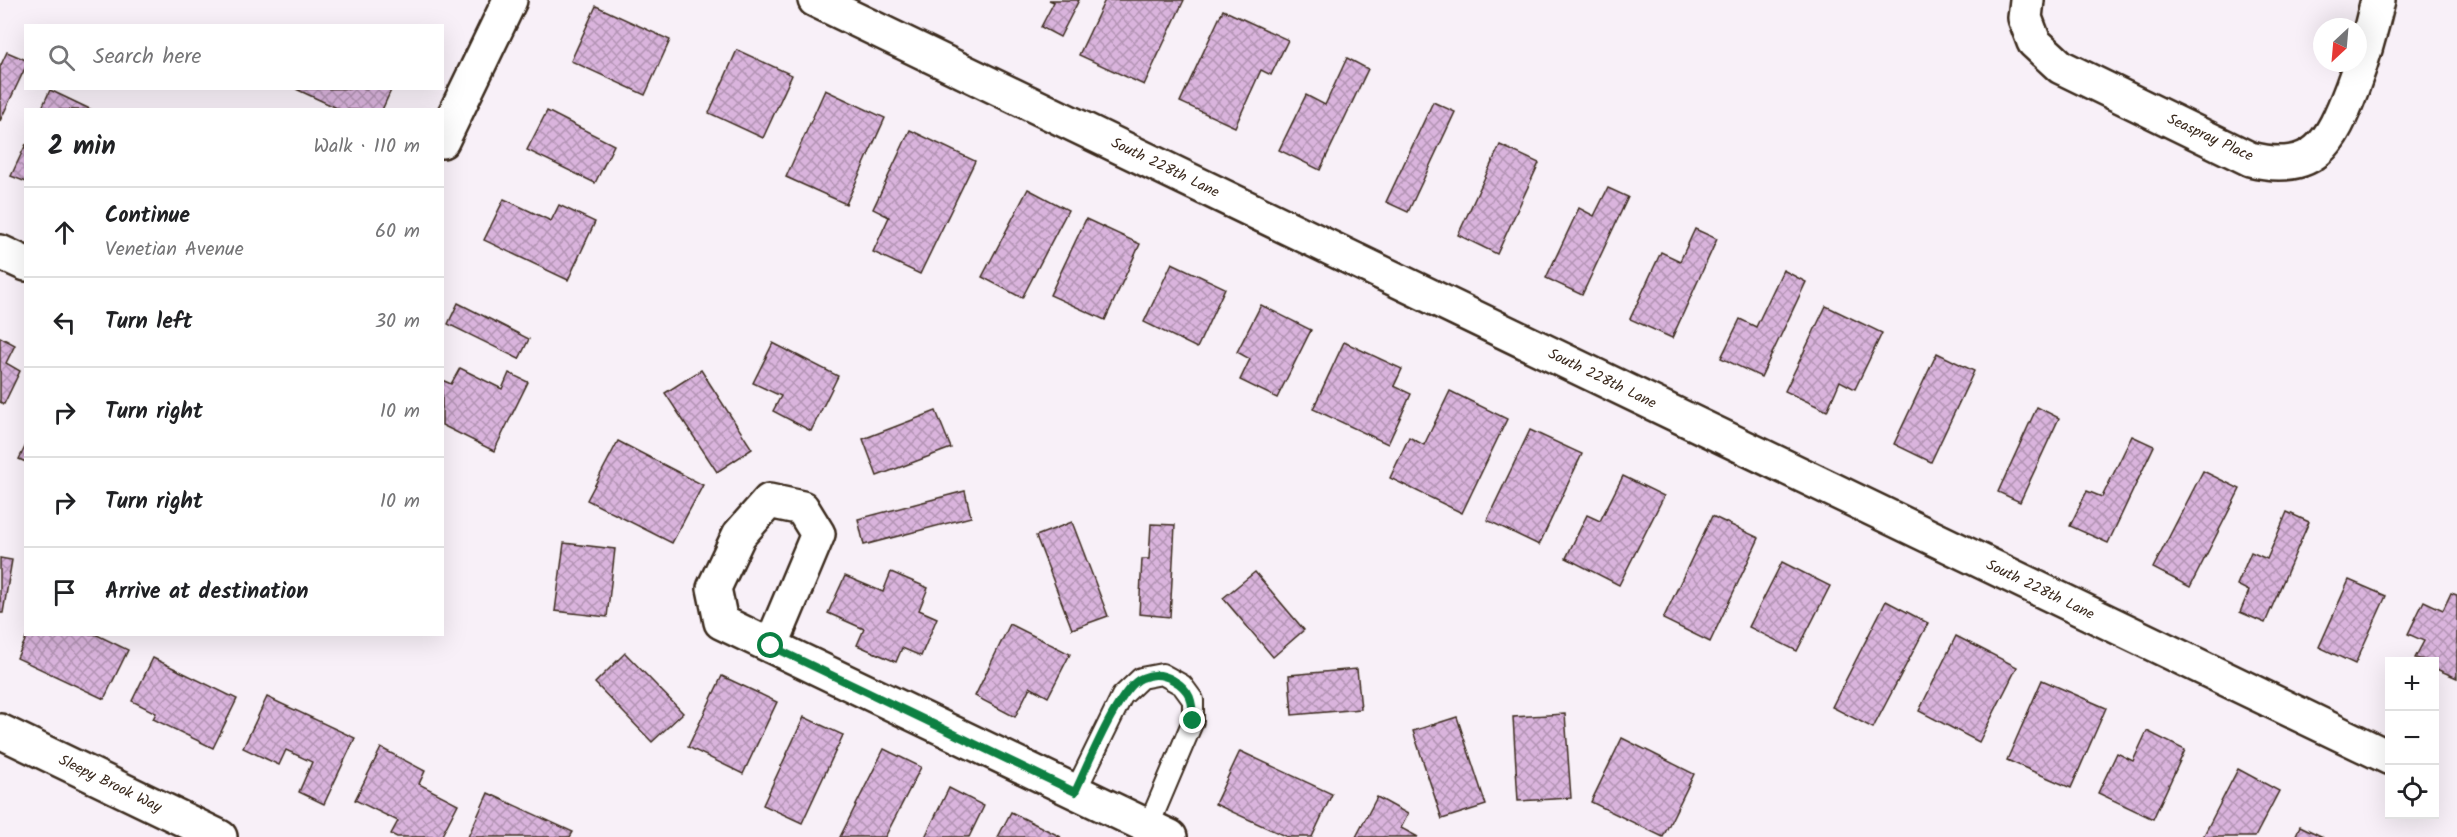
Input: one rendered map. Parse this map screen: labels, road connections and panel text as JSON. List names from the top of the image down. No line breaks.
{"streets":{"street":["Seaspray Place","South 228th Lane","Sleepy Brook Way"]},"north":"bottom left","page":{"search":"Search here","heading":["2 min","Walk · 110 m"],"list":[["Continue","Venetian Avenue","60 m"],["Turn left","30 m"],["Turn right","10 m"],["Turn right","10 m"],"Arrive at destination"],"map_buttons":["+","−"]}}
